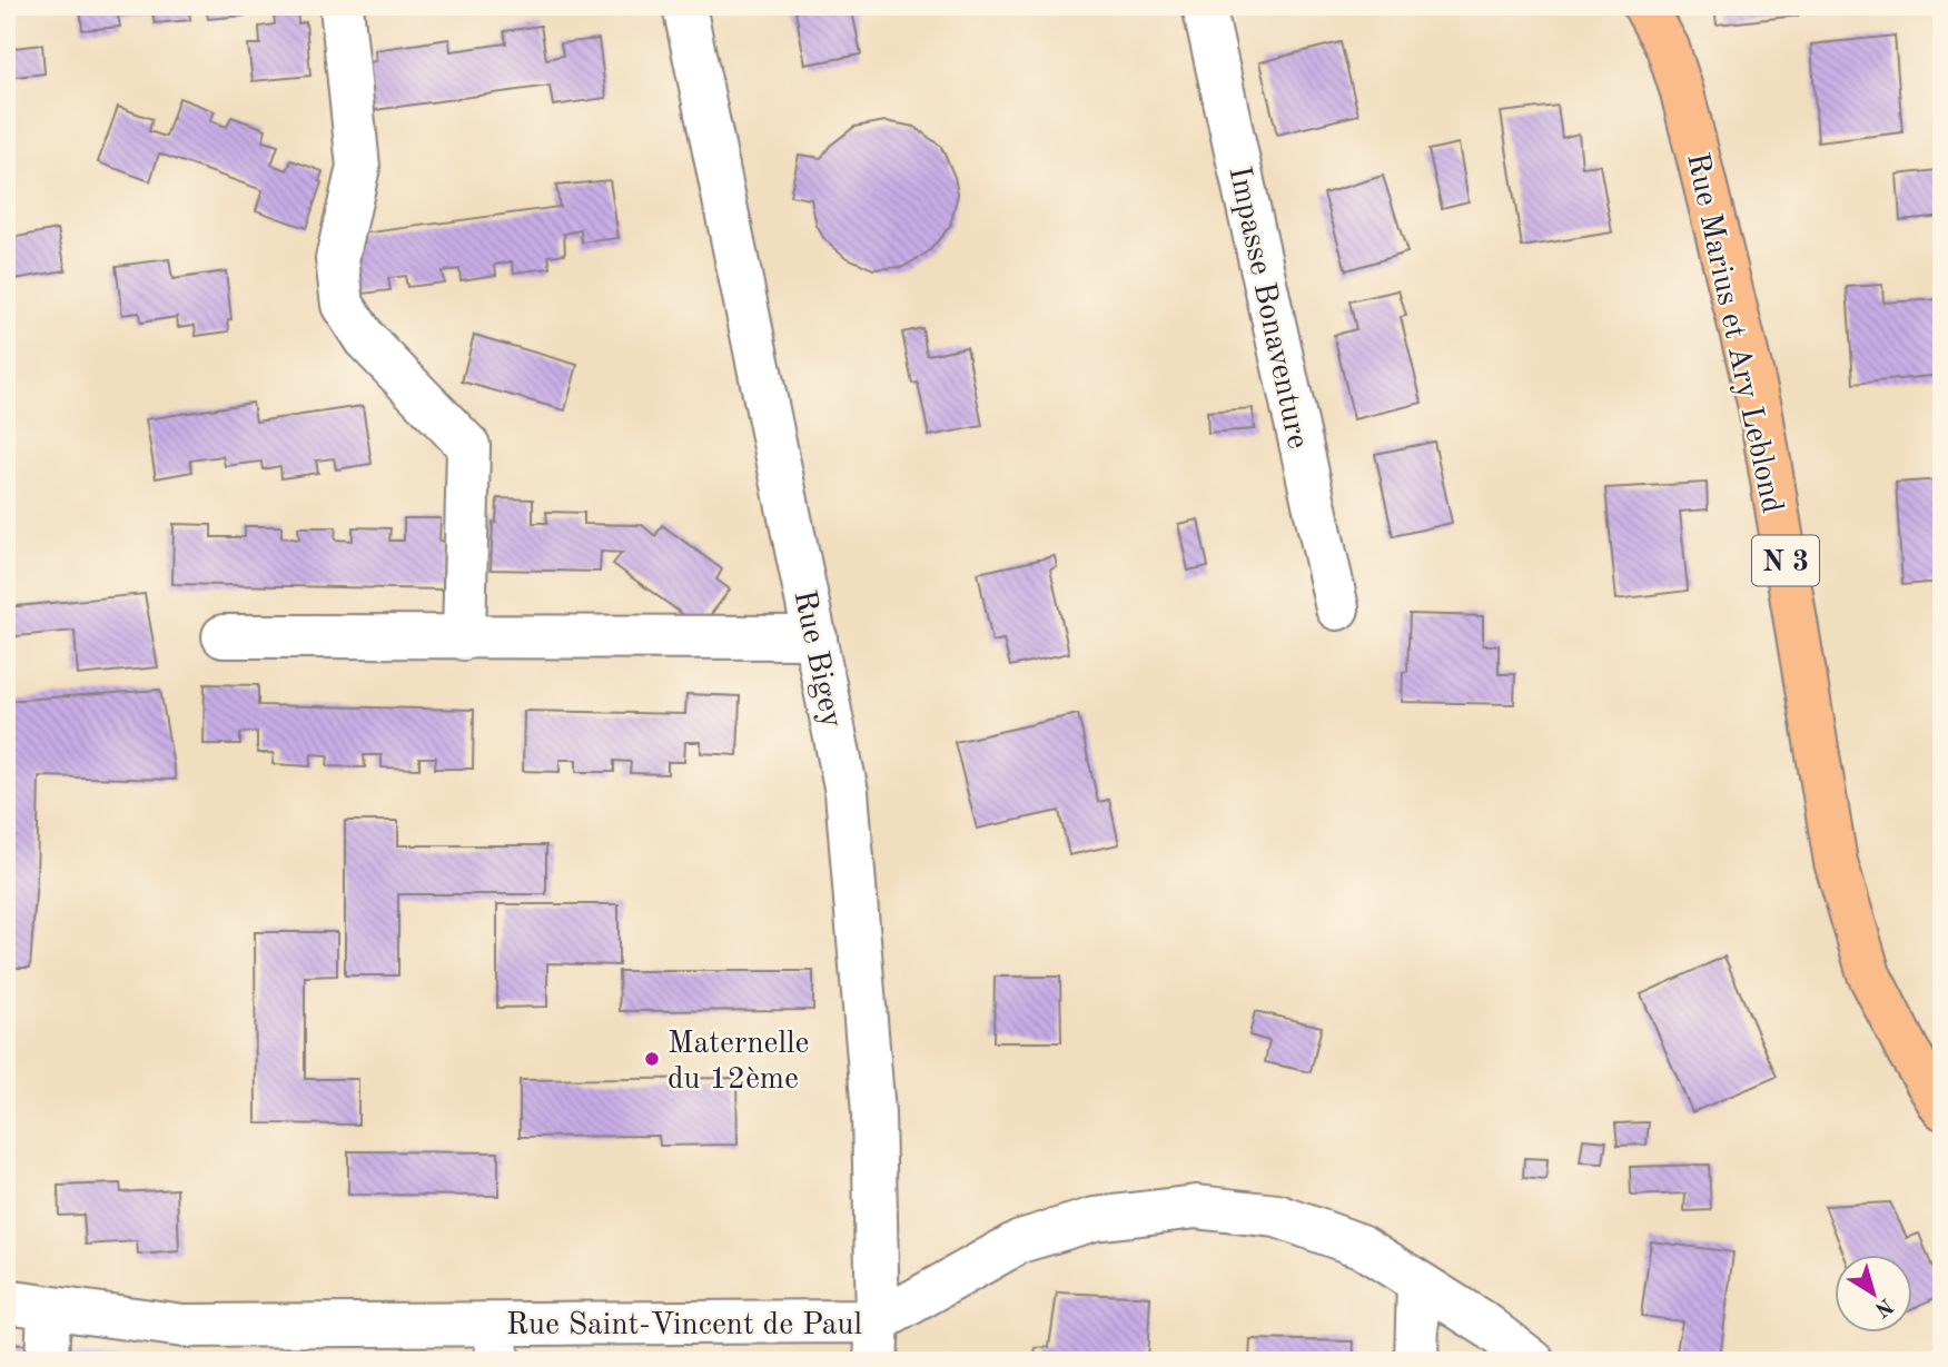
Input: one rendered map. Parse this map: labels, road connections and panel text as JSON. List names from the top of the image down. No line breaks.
{"streets":{"main road":["Rue Marius et Ary Leblond","N 3"],"street":["Impasse Bonaventure","Rue Bigey","Rue Saint-Vincent de Paul"]},"crossings":[["Rue Bigey","Rue Saint-Vincent de Paul"]],"places":["Maternelle du 12ème"],"north":"bottom right"}
